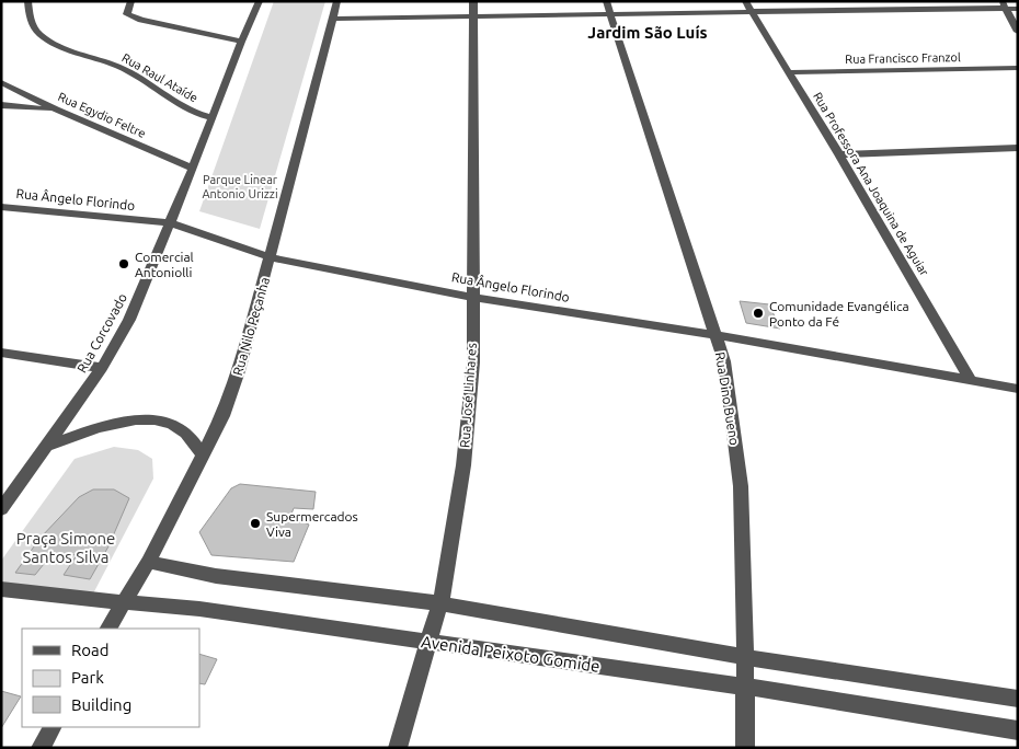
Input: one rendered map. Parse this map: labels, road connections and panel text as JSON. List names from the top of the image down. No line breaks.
{"streets":{"street":["Rua Francisco Franzol","Rua Raul Ataíde","Rua Egydio Feltre","Rua Professora Ana Joaquina de Aguiar","Rua Ângelo Florindo","Rua Nilo Peçanha","Rua Corcovado","Rua José Linhares","Rua Dino Bueno","Avenida Peixoto Gomide"]},"crossings":[["Rua Francisco Franzol","Rua Professora Ana Joaquina de Aguiar"],["Rua Raul Ataíde","Rua Corcovado"],["Rua Egydio Feltre","Rua Corcovado"],["Rua Professora Ana Joaquina de Aguiar","Rua Ângelo Florindo"],["Rua Ângelo Florindo","Rua Nilo Peçanha"],["Rua Ângelo Florindo","Rua Corcovado"],["Rua Ângelo Florindo","Rua José Linhares"],["Rua Ângelo Florindo","Rua Dino Bueno"],["Rua Nilo Peçanha","Avenida Peixoto Gomide"],["Rua José Linhares","Avenida Peixoto Gomide"],["Rua Dino Bueno","Avenida Peixoto Gomide"]],"districts":["Jardim São Luís"],"parks":["Parque Linear Antonio Urizzi","Praça Simone Santos Silva"],"places":["Comercial Antoniolli","Comunidade Evangélica Ponto da Fé","Supermercados Viva"],"legend":["Road","Park","Building"]}
